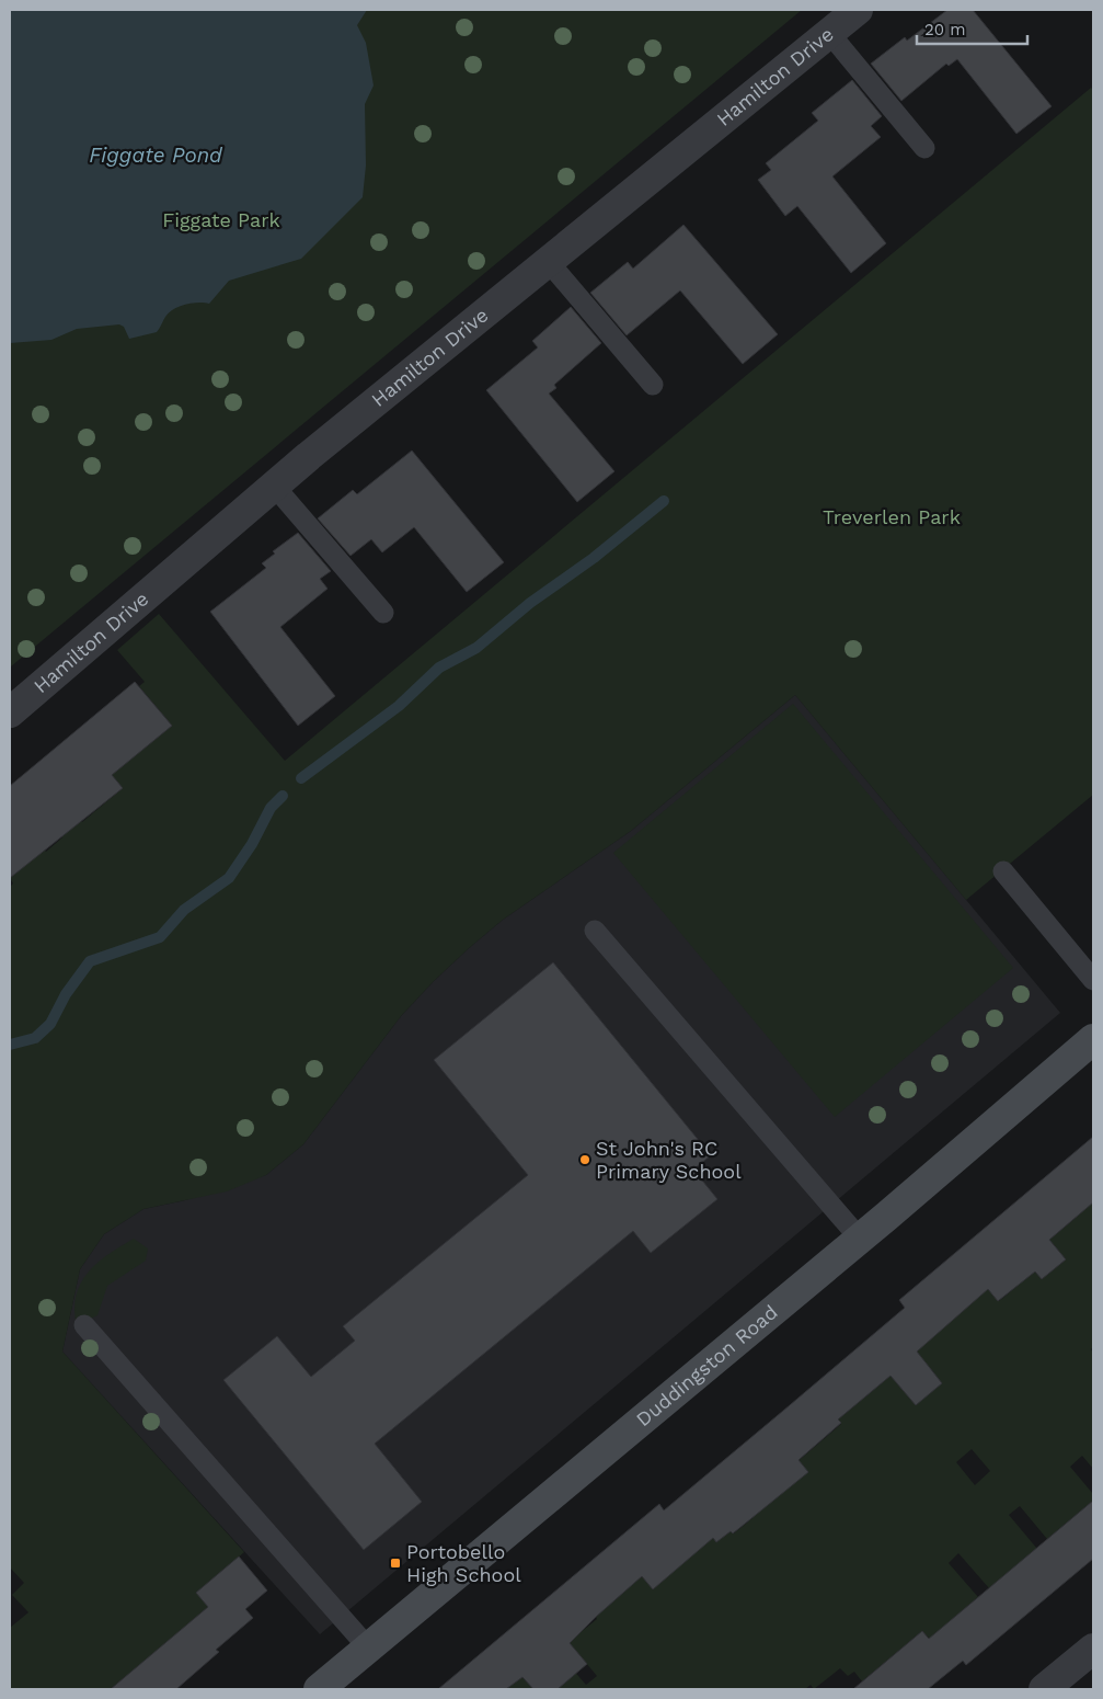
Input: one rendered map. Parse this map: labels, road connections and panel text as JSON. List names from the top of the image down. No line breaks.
{"streets":{"street":["Hamilton Drive","Duddingston Road"]},"water":["Figgate Pond"],"parks":["Figgate Park","Treverlen Park"],"places":{"other":["St John's RC Primary School"],"transit":["Portobello High School"]},"scale_bar":"20 m"}
